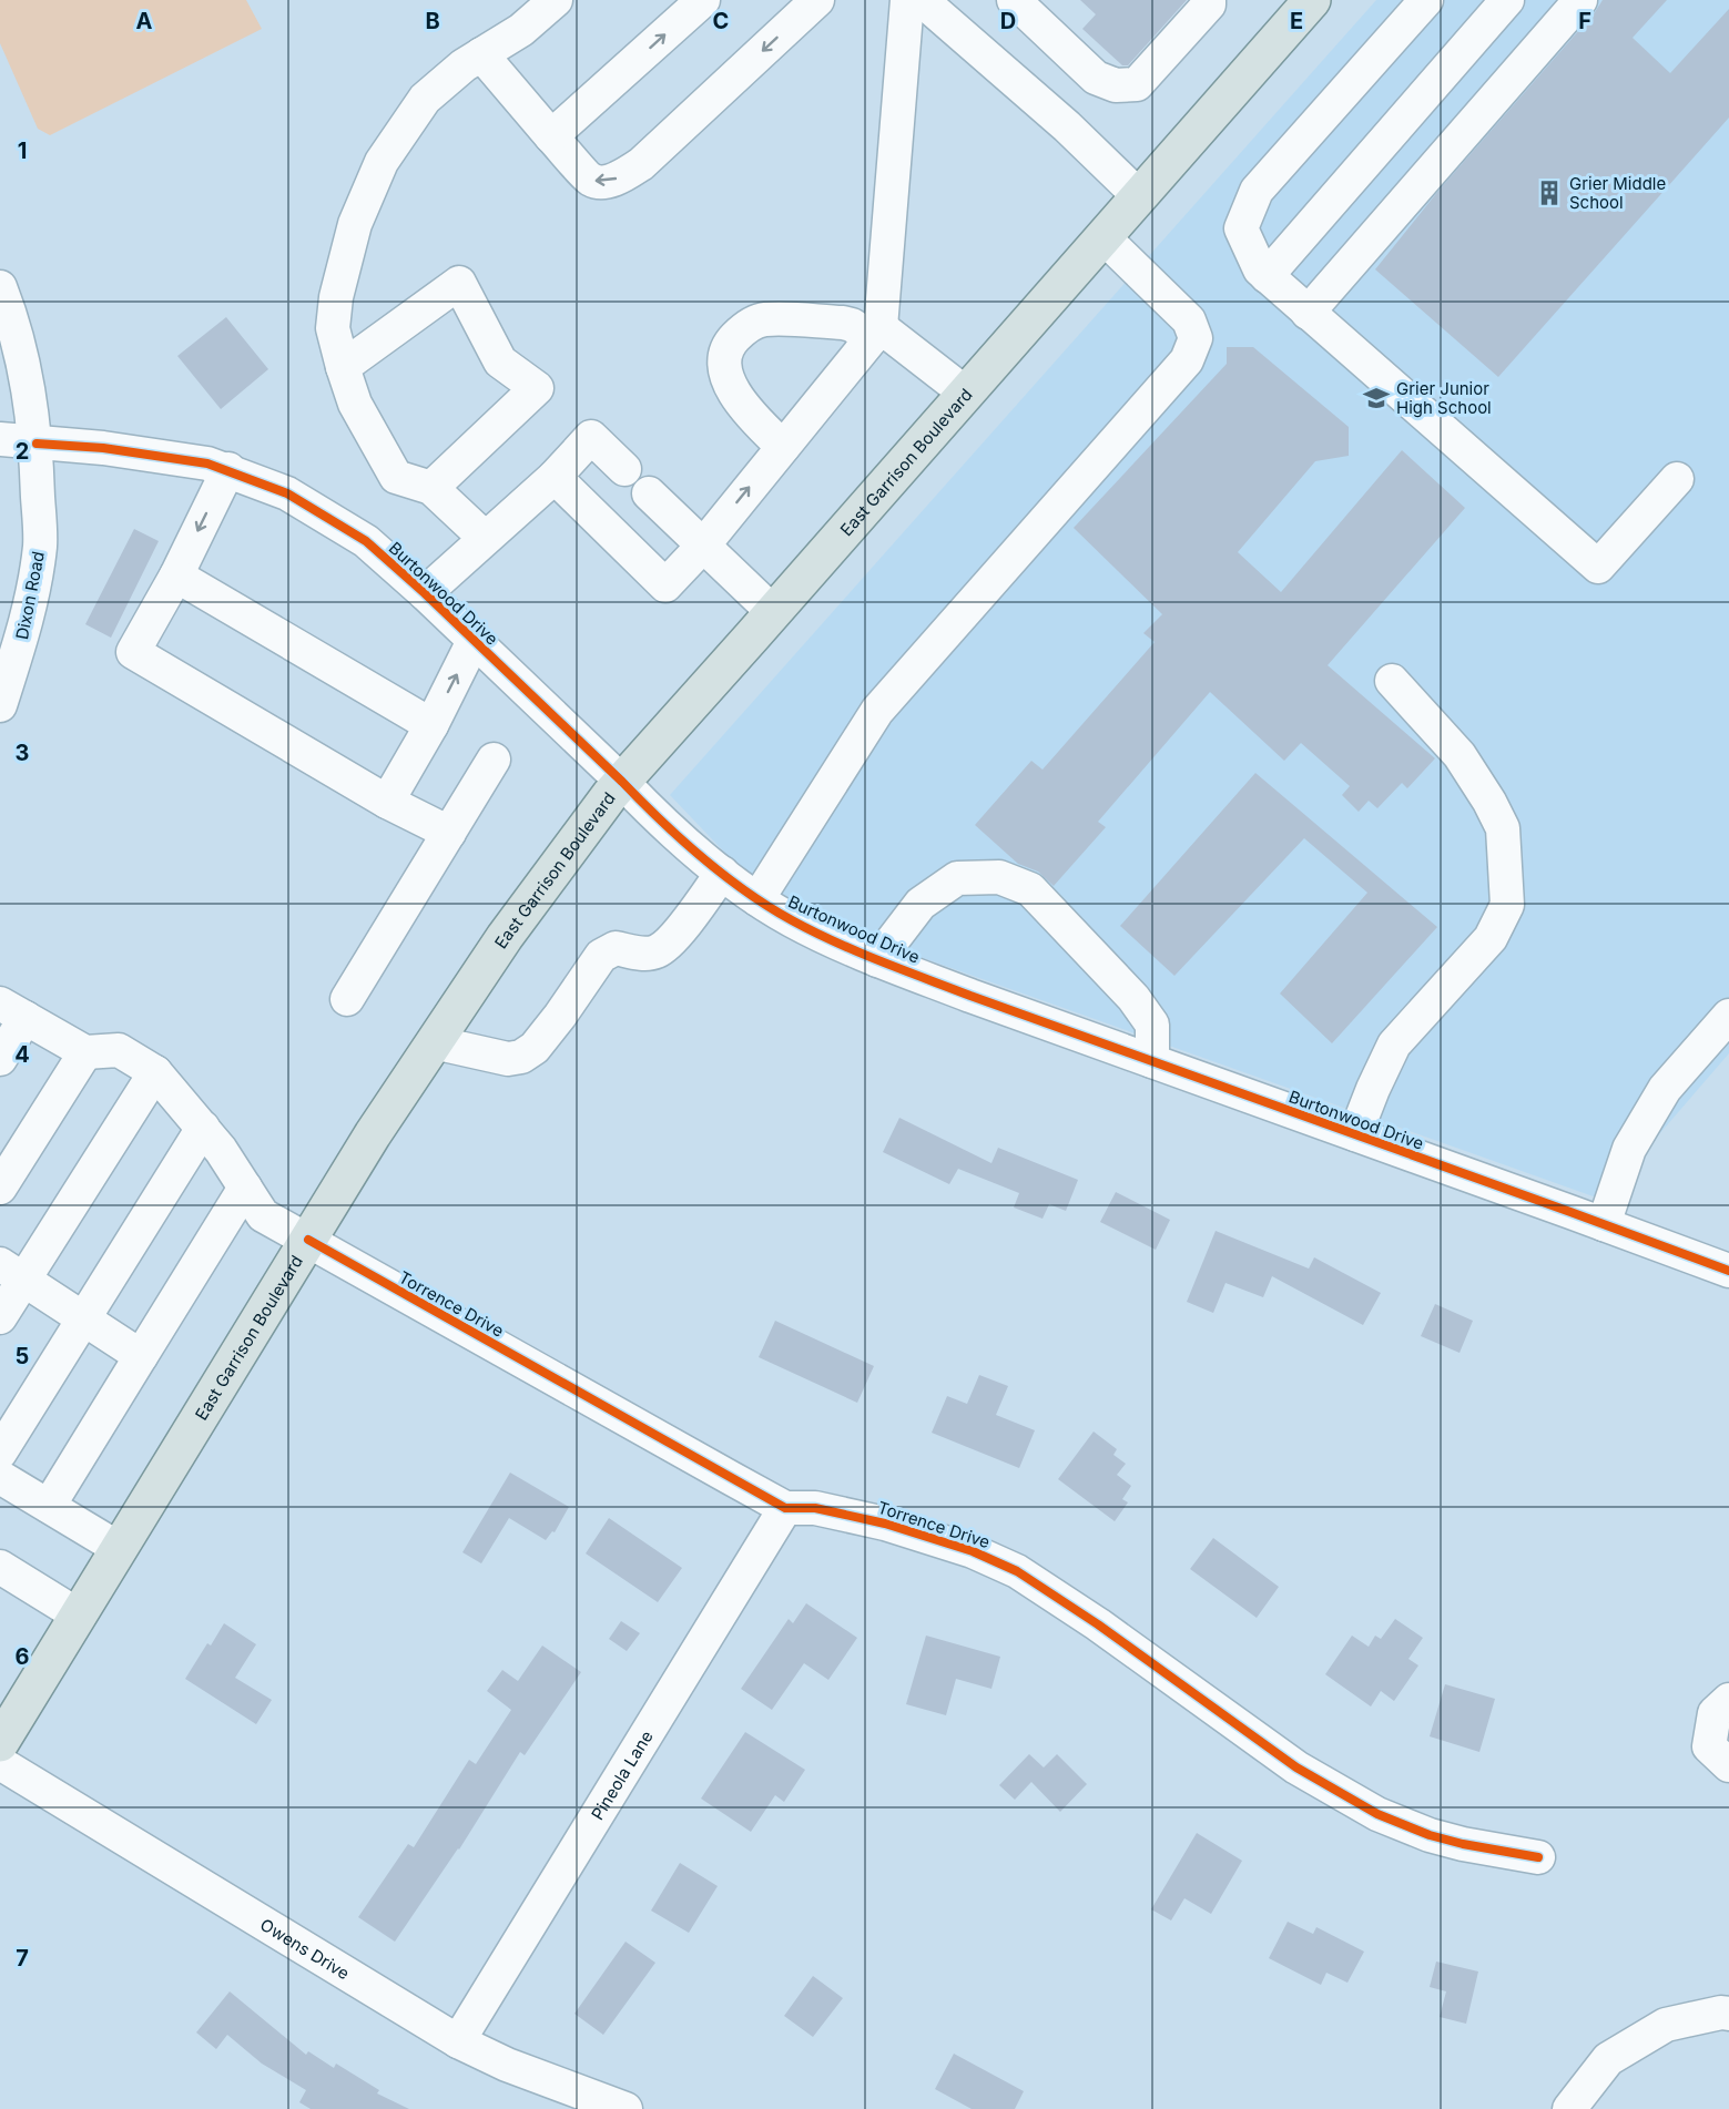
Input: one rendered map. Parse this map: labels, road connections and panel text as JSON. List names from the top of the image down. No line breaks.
{"streets":{"main road":["East Garrison Boulevard"],"street":["Burtonwood Drive","Dixon Road","Torrence Drive","Pineola Lane","Owens Drive"]},"crossings":[["East Garrison Boulevard","Burtonwood Drive"],["East Garrison Boulevard","Torrence Drive"],["Burtonwood Drive","Dixon Road"],["Torrence Drive","Pineola Lane"],["Pineola Lane","Owens Drive"]],"places":{"building":["Grier Middle School"],"school or university":["Grier Junior High School"]},"grid":{"columns":["A","B","C","D","E","F"],"rows":["1","2","3","4","5","6","7"]}}
